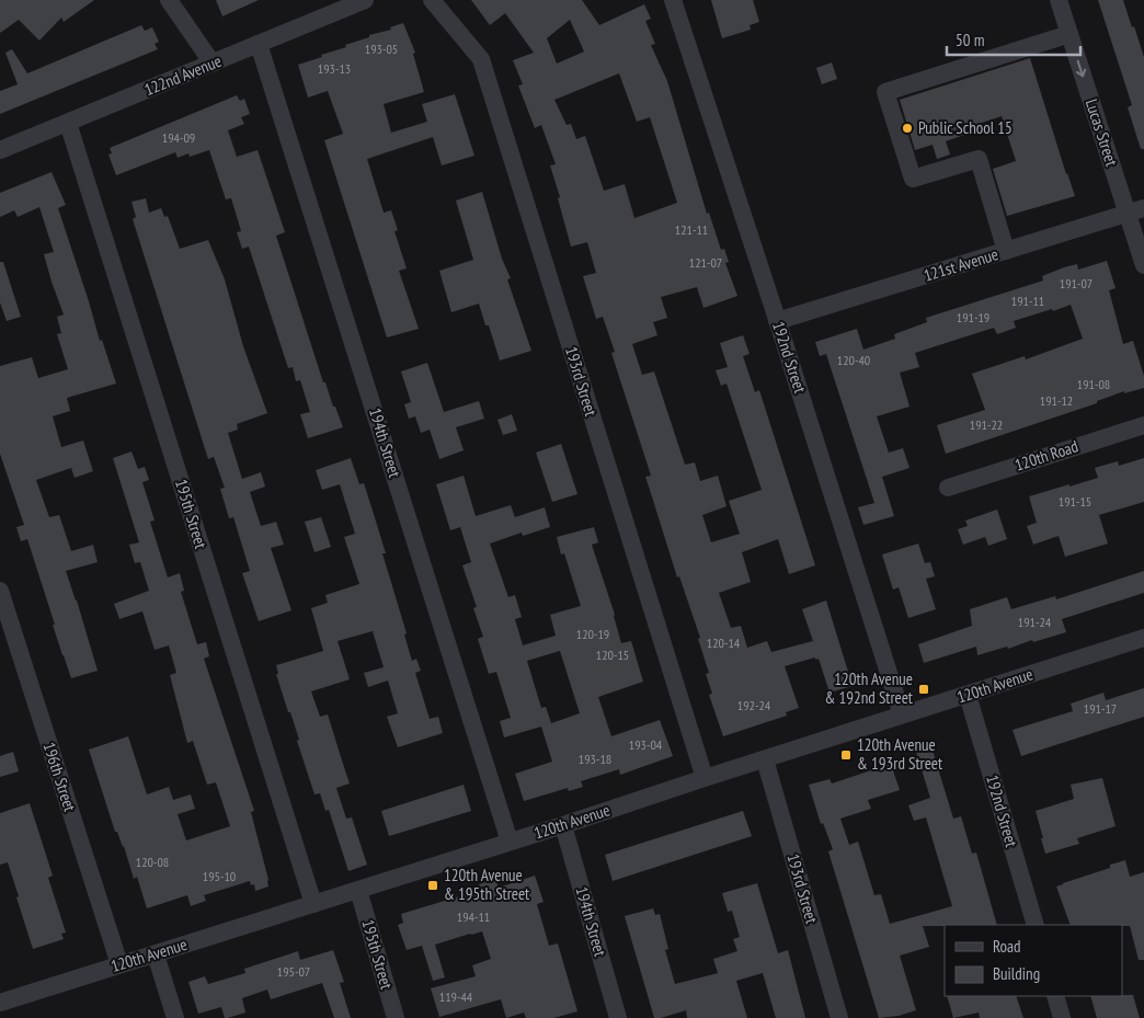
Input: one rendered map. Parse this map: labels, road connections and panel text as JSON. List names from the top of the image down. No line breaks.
{"streets":{"street":["122nd Avenue","Lucas Street","121st Avenue","192nd Street","193rd Street","194th Street","120th Road","195th Street","120th Avenue","196th Street"]},"crossings":[["122nd Avenue","194th Street"],["122nd Avenue","195th Street"],["Lucas Street","121st Avenue"],["121st Avenue","192nd Street"],["192nd Street","120th Avenue"],["193rd Street","120th Avenue"],["194th Street","120th Avenue"],["195th Street","120th Avenue"],["120th Avenue","196th Street"]],"one_way":["Lucas Street"],"places":{"other":["Public School 15"],"transit":["120th Avenue & 192nd Street","120th Avenue & 193rd Street","120th Avenue & 195th Street"]},"house_numbers":["193-05","193-13","194-09","121-11","121-07","191-07","191-11","191-19","120-40","191-08","191-12","191-22","191-15","191-24","120-19","120-14","120-15","192-24","191-17","193-04","193-18","120-08","195-10","194-11","195-07","119-44"],"legend":["Road","Building"],"scale_bar":"50 m"}
